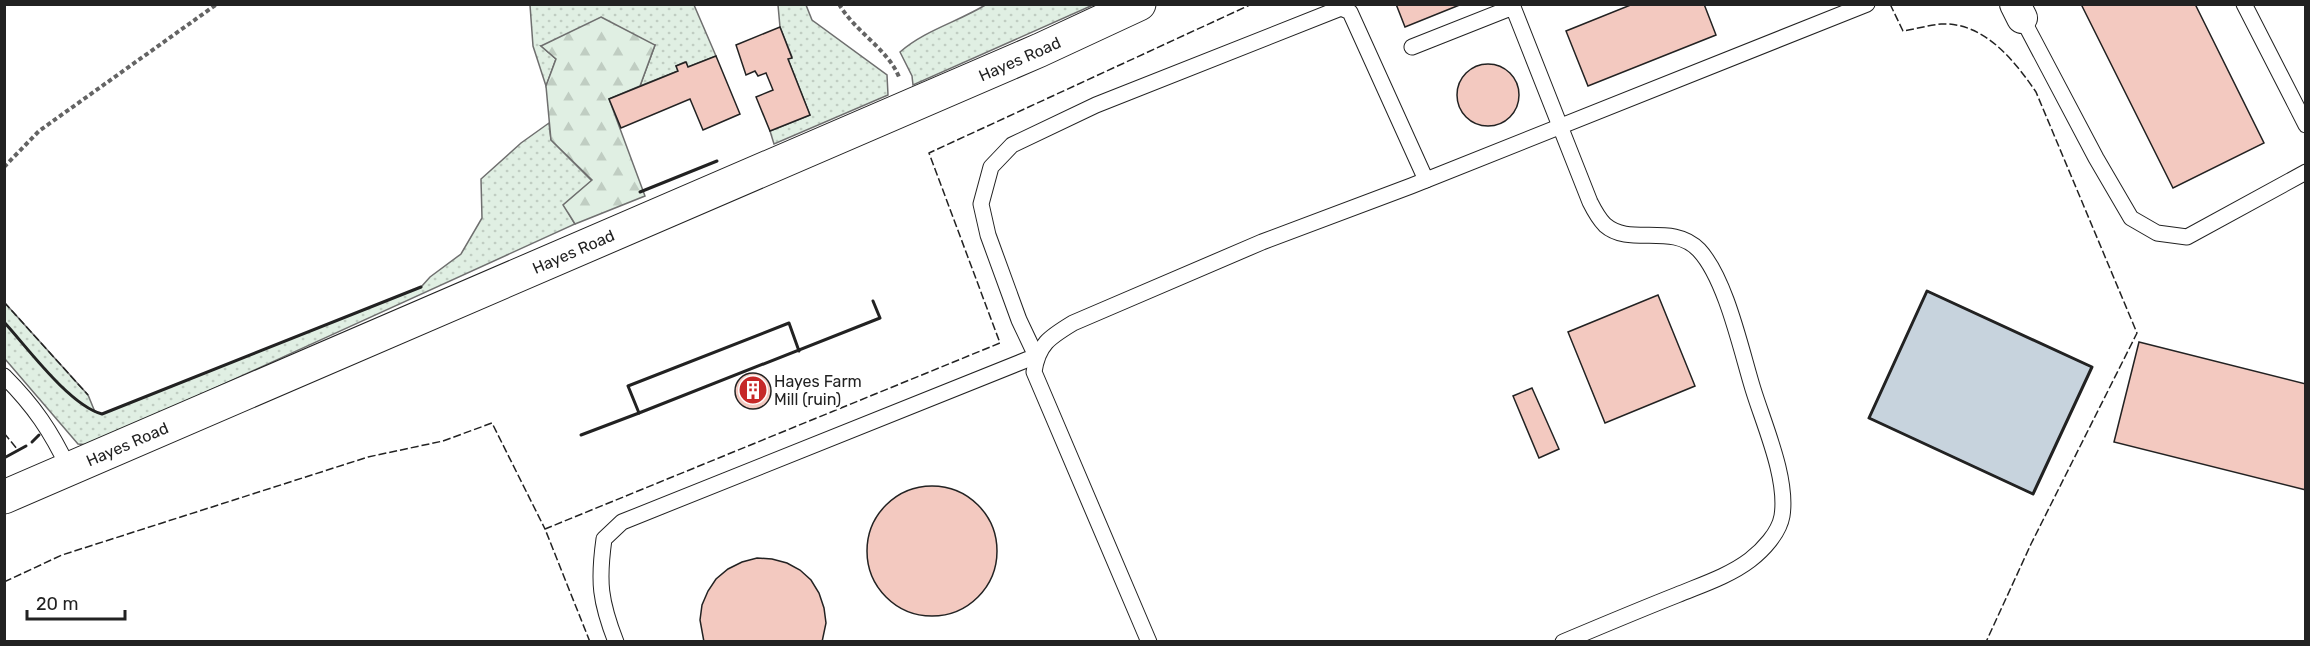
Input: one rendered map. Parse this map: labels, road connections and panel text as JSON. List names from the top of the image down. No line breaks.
{"streets":{"street":["Hayes Road"]},"places":{"building":["Hayes Farm Mill (ruin)"]},"scale_bar":"20 m"}
